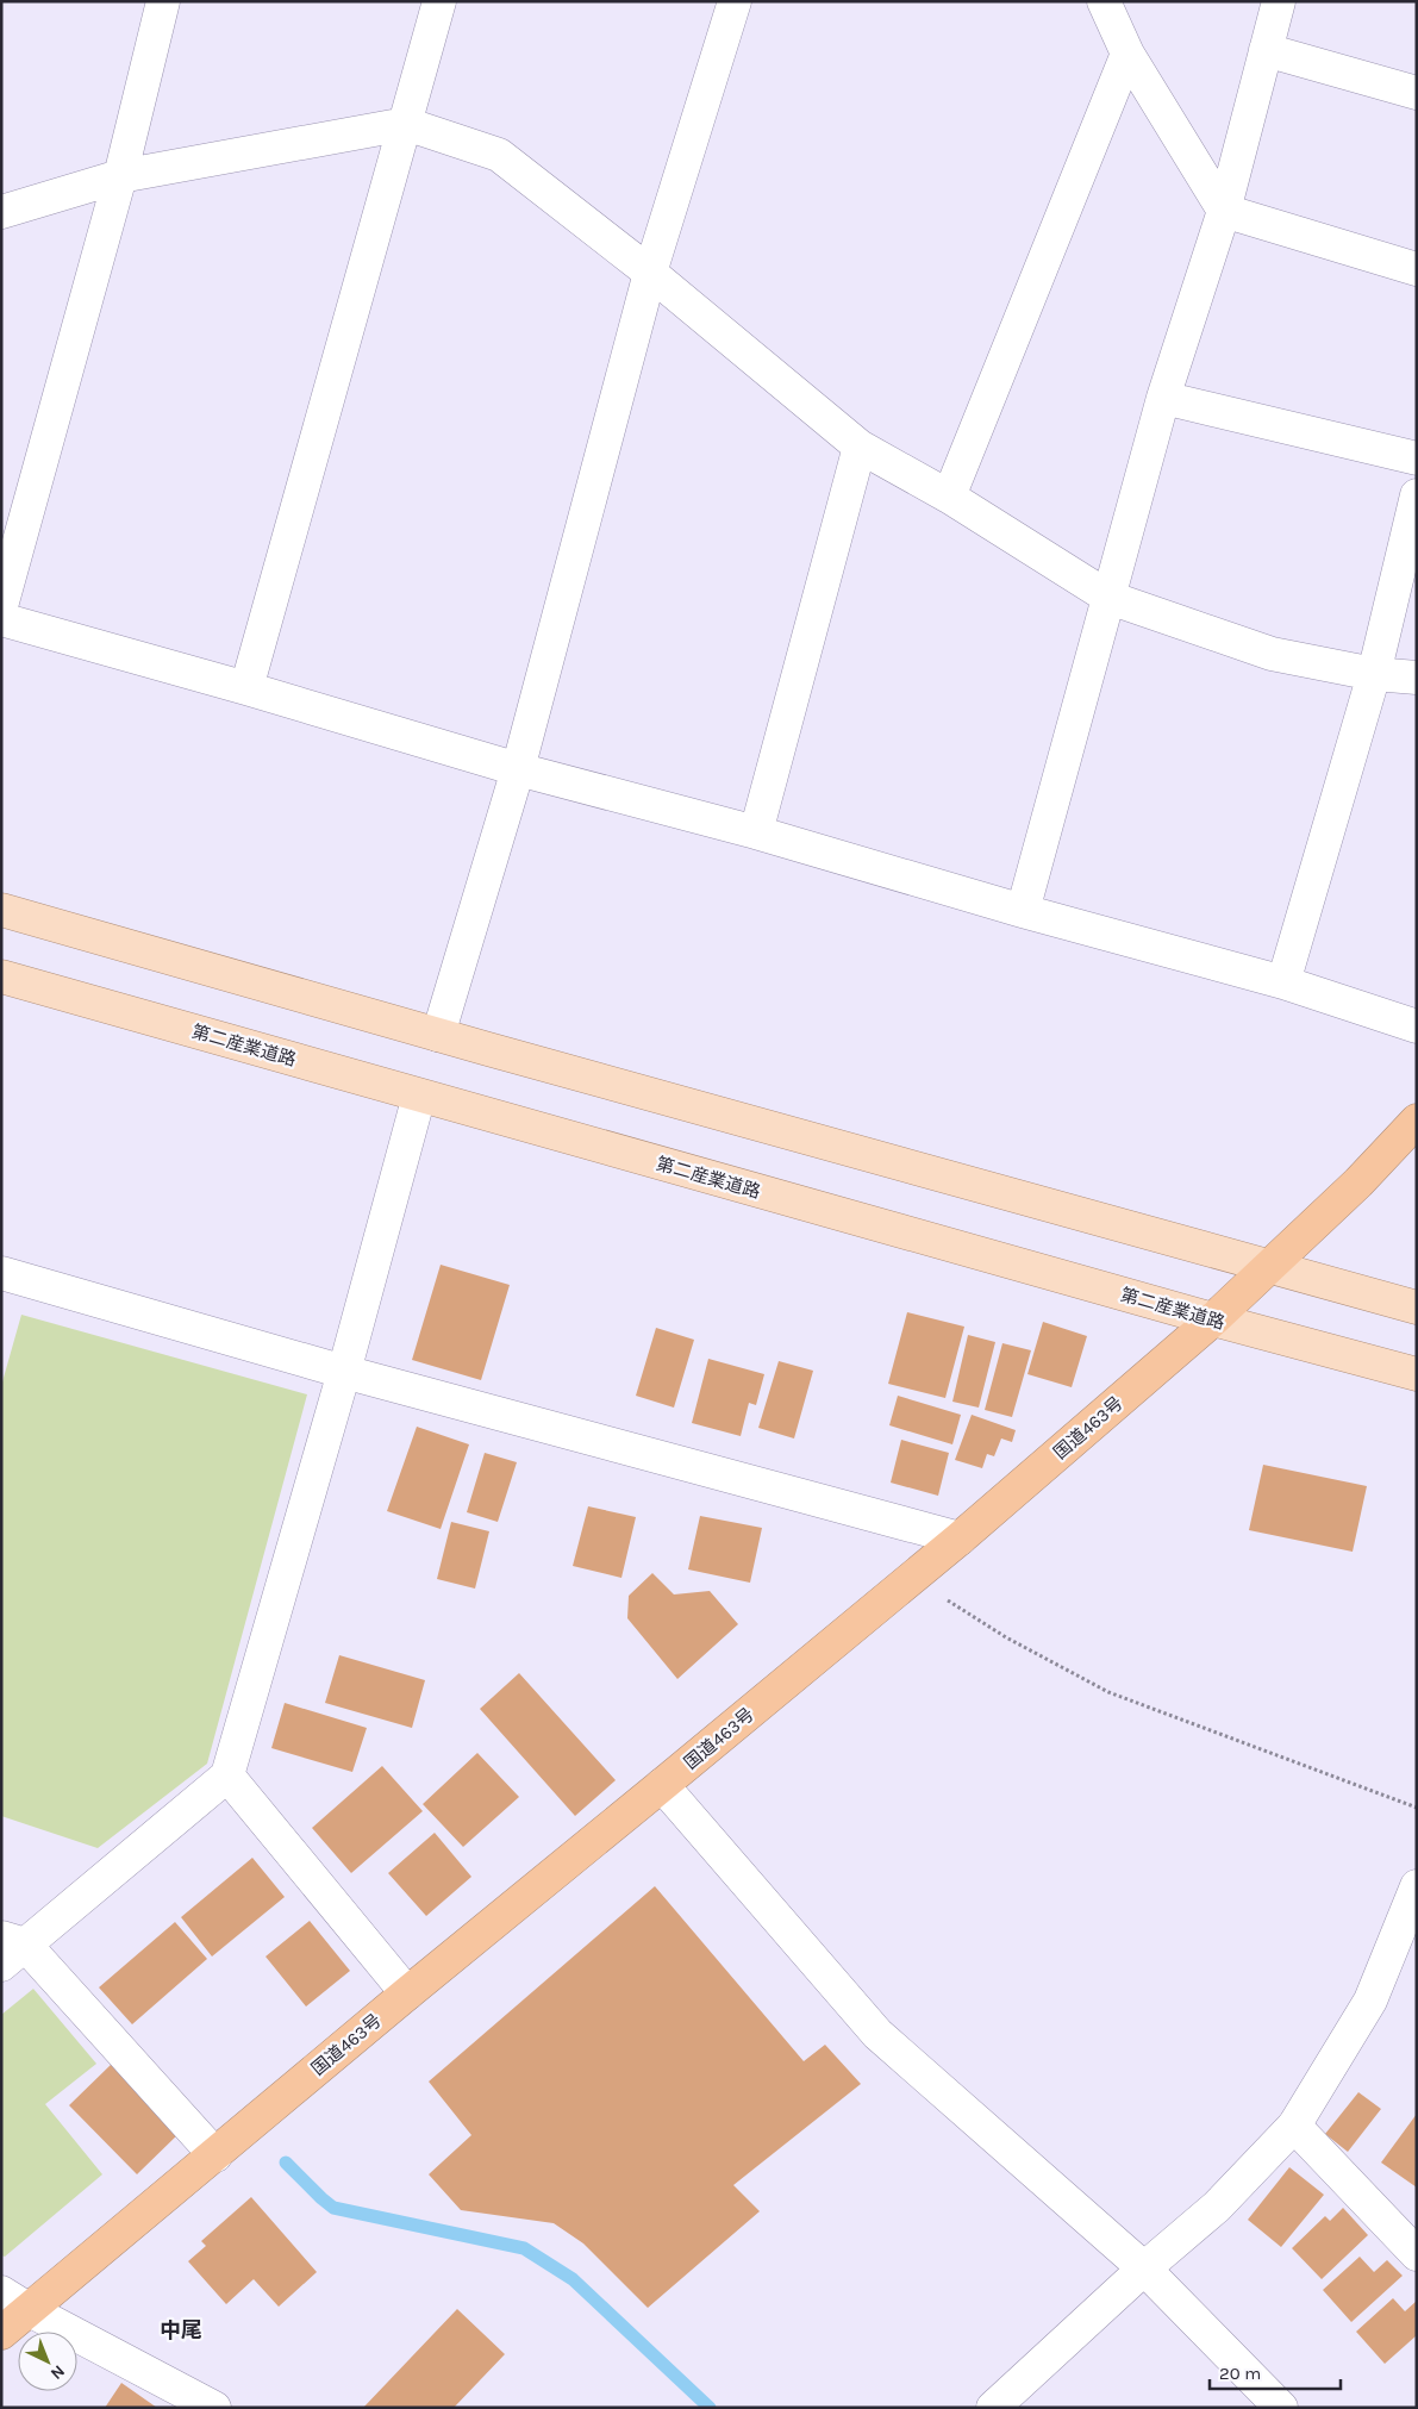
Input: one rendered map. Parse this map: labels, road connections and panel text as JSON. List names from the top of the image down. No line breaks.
{"streets":{"highway":["国道463号"],"main road":["第二産業道路"]},"crossings":[["第二産業道路","国道463号"]],"districts":["中尾"],"scale_bar":"20 m","north":"bottom right"}
